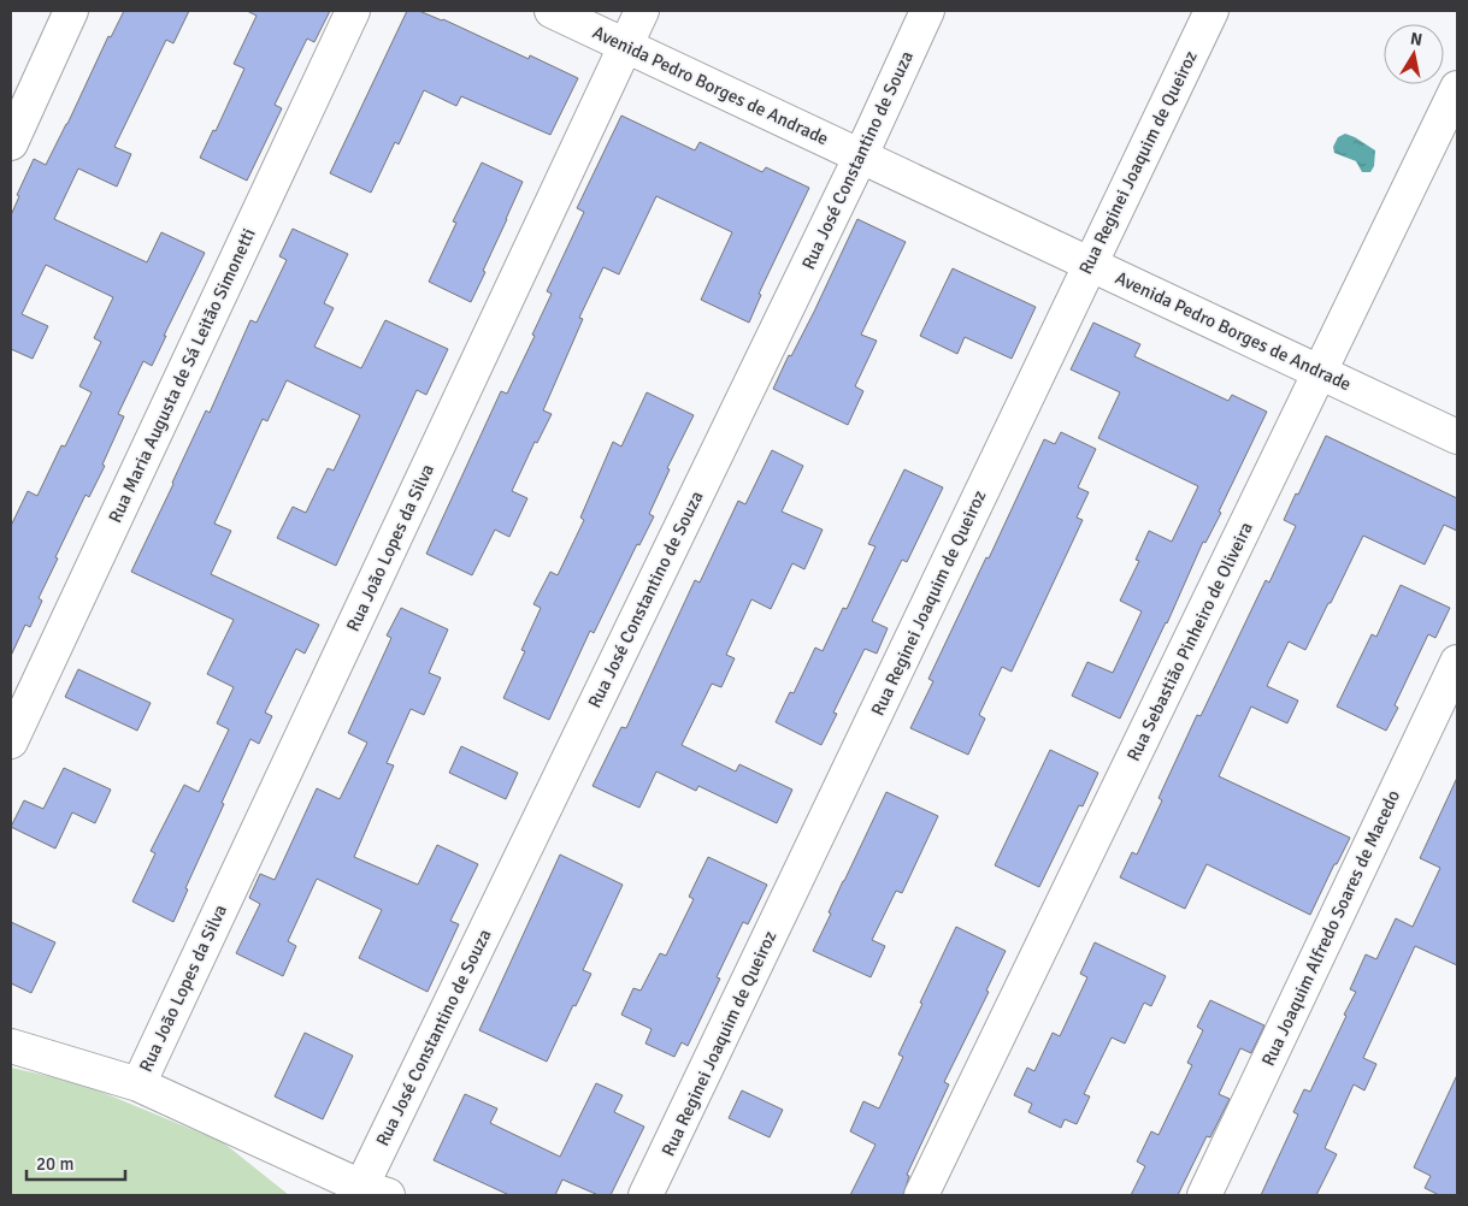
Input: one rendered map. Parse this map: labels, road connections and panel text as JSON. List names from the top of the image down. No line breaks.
{"streets":{"street":["Avenida Pedro Borges de Andrade","Rua José Constantino de Souza","Rua Reginei Joaquim de Queiroz","Rua Maria Augusta de Sá Leitão Simonetti","Rua João Lopes da Silva","Rua Sebastião Pinheiro de Oliveira","Rua Joaquim Alfredo Soares de Macedo"]},"crossings":[["Avenida Pedro Borges de Andrade","Rua José Constantino de Souza"],["Avenida Pedro Borges de Andrade","Rua Reginei Joaquim de Queiroz"],["Avenida Pedro Borges de Andrade","Rua João Lopes da Silva"],["Avenida Pedro Borges de Andrade","Rua Sebastião Pinheiro de Oliveira"]],"scale_bar":"20 m","north":"top"}
